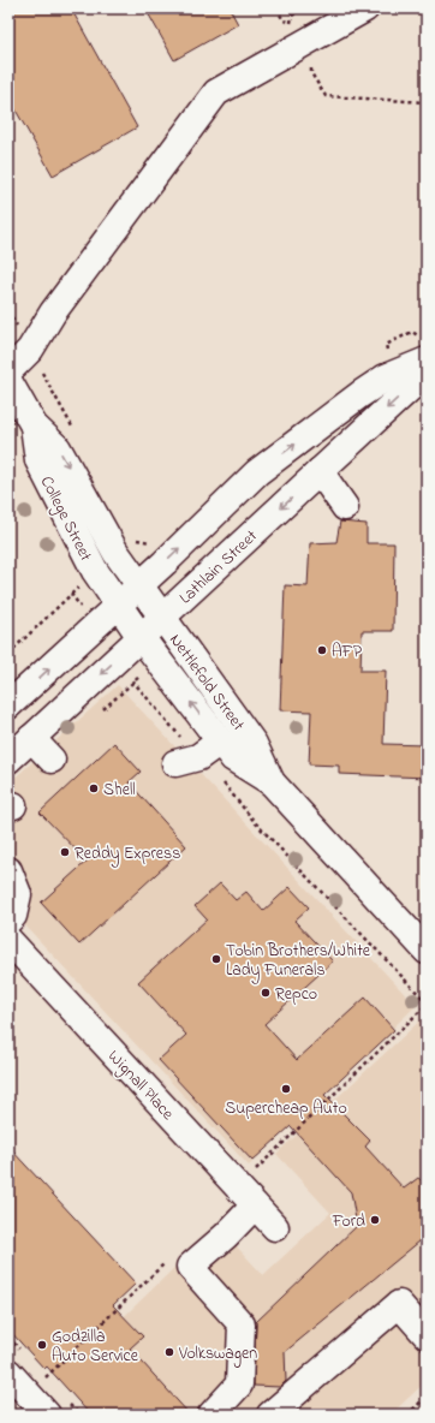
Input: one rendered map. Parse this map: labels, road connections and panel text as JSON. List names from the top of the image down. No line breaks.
{"streets":{"street":["College Street","Lathlain Street","Nettlefold Street","Wignall Place"]},"crossings":[["College Street","Nettlefold Street"],["Lathlain Street","Nettlefold Street"]],"places":["AFP","Shell","Reddy Express","Tobin Brothers/White Lady Funerals","Repco","Supercheap Auto","Ford","Godzilla Auto Service","Volkswagen"]}
